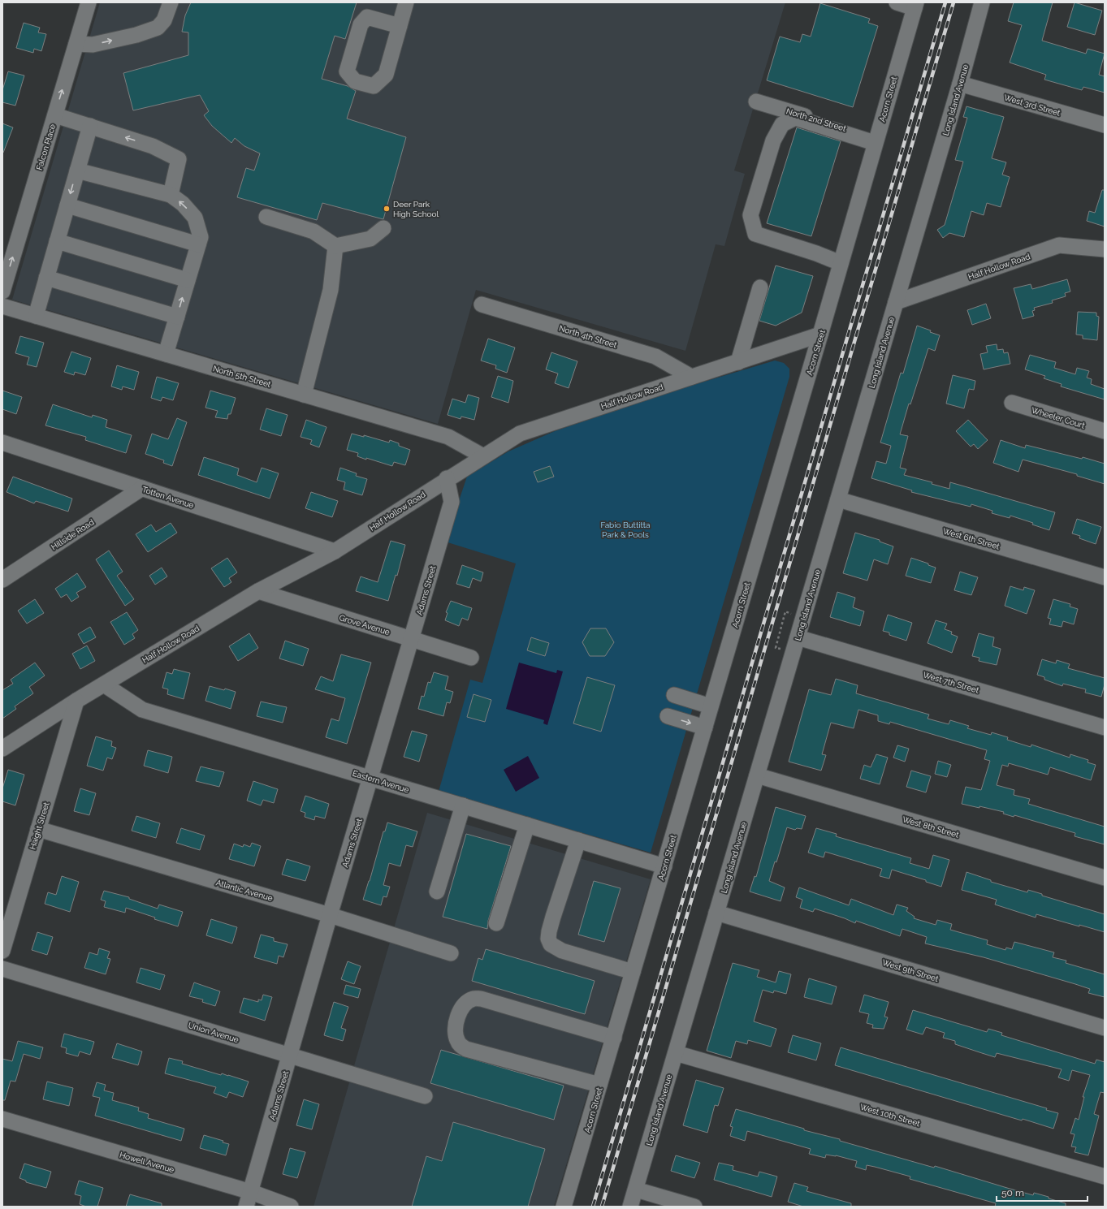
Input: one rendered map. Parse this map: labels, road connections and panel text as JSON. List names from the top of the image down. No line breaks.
{"streets":{"street":["Acorn Street","Long Island Avenue","West 3rd Street","North 2nd Street","Falcon Place","Half Hollow Road","North 4th Street","North 5th Street","Wheeler Court","Totten Avenue","Hillside Road","West 6th Street","Adams Street","Grove Avenue","West 7th Street","Eastern Avenue","Haight Street","West 8th Street","Atlantic Avenue","West 9th Street","Union Avenue","West 10th Street","Howell Avenue"]},"crossings":[["Acorn Street","North 2nd Street"],["Acorn Street","Half Hollow Road"],["Acorn Street","Eastern Avenue"],["Long Island Avenue","West 3rd Street"],["Long Island Avenue","Half Hollow Road"],["Long Island Avenue","West 6th Street"],["Long Island Avenue","West 7th Street"],["Long Island Avenue","West 8th Street"],["Long Island Avenue","West 9th Street"],["Long Island Avenue","West 10th Street"],["Half Hollow Road","North 4th Street"],["Half Hollow Road","North 5th Street"],["Half Hollow Road","Totten Avenue"],["Half Hollow Road","Adams Street"],["Half Hollow Road","Grove Avenue"],["Half Hollow Road","Eastern Avenue"],["Half Hollow Road","Haight Street"],["Totten Avenue","Hillside Road"],["Adams Street","Grove Avenue"],["Adams Street","Eastern Avenue"],["Adams Street","Atlantic Avenue"],["Adams Street","Union Avenue"],["Adams Street","Howell Avenue"],["Haight Street","Atlantic Avenue"]],"parks":["Fabio Buttitta Park & Pools"],"places":["Deer Park High School"],"scale_bar":"50 m"}
